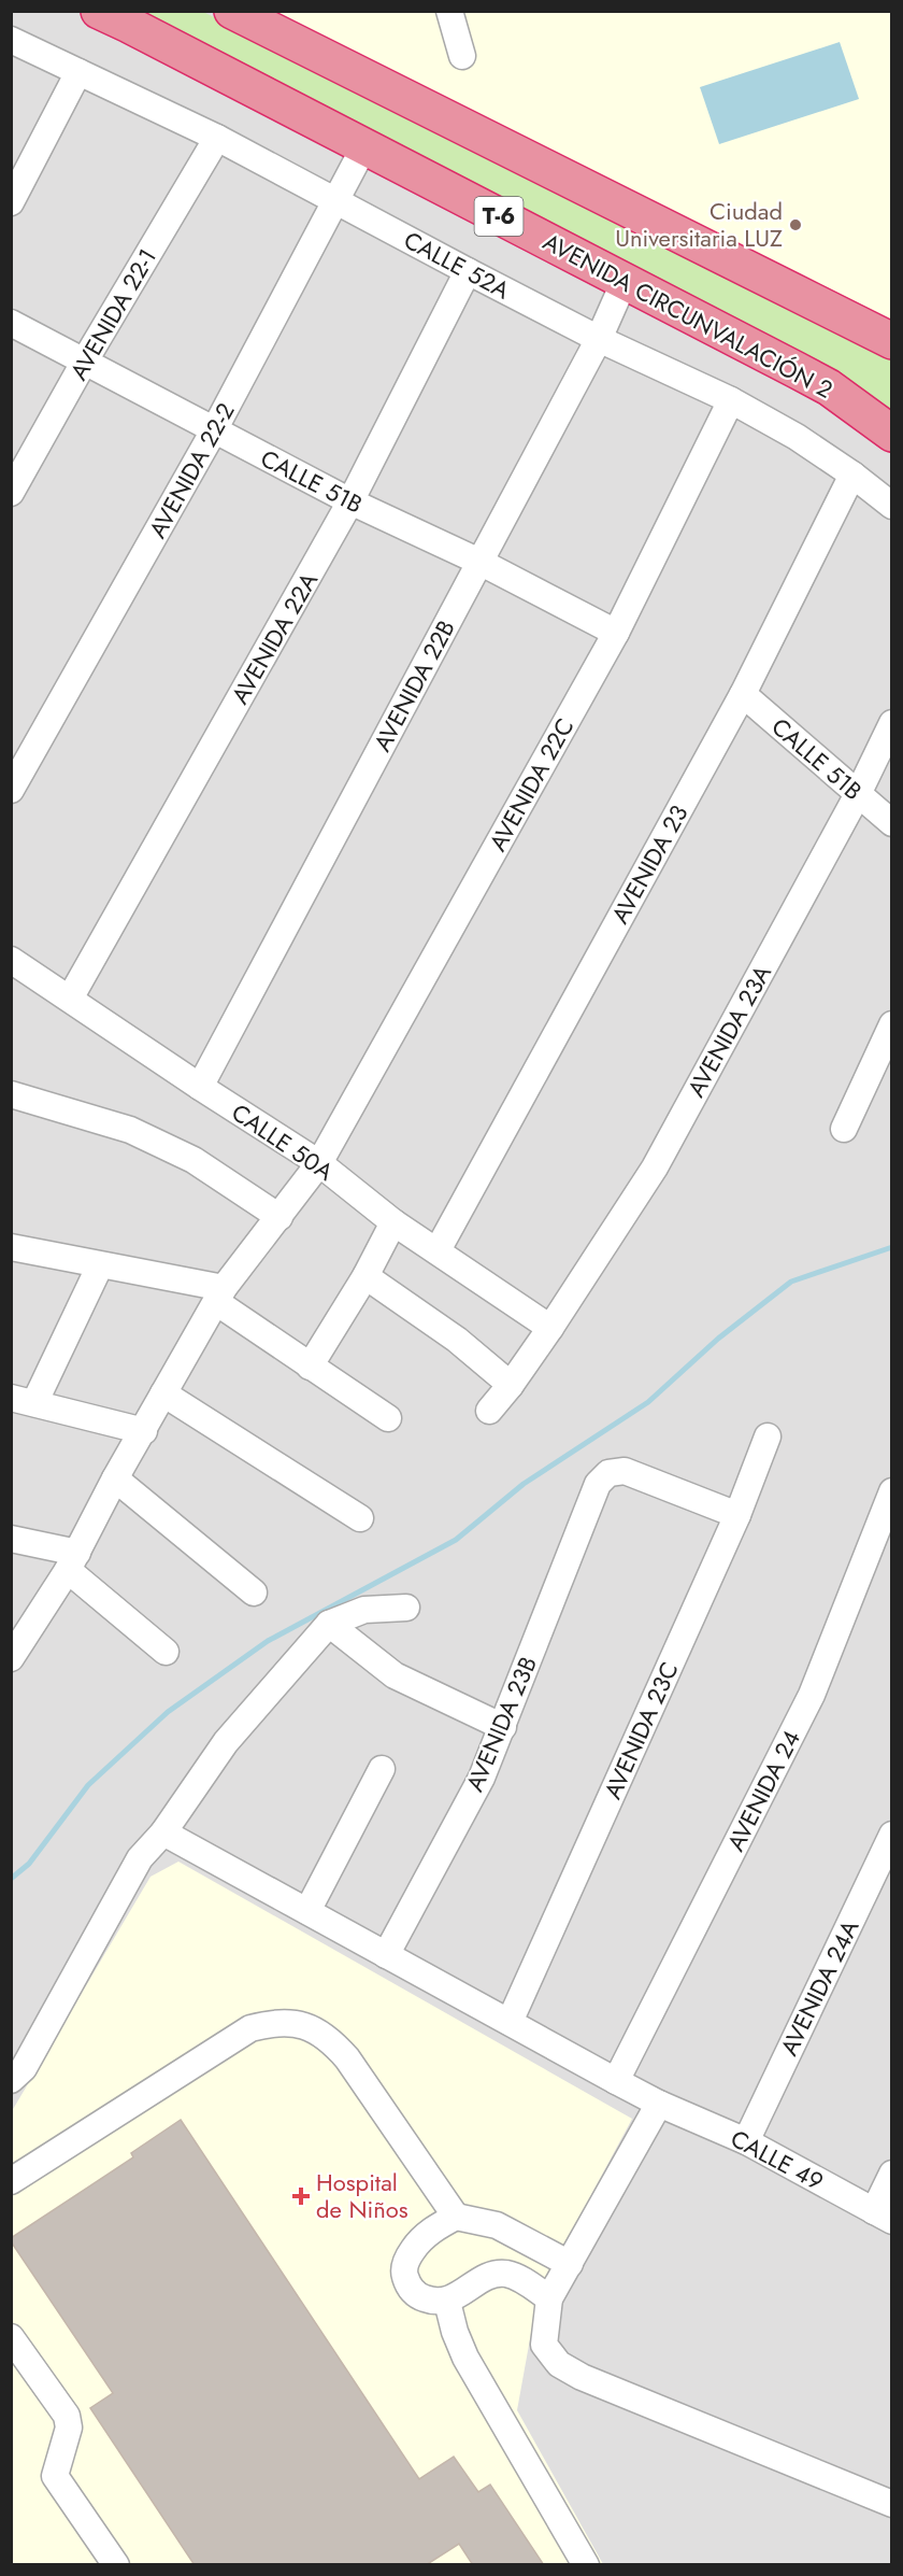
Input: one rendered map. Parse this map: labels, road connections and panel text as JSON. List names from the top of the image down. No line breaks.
{"streets":{"highway":["T-6","AVENIDA CIRCUNVALACIÓN 2"],"street":["CALLE 52A","AVENIDA 22-1","AVENIDA 22-2","CALLE 51B","AVENIDA 22A","AVENIDA 22B","AVENIDA 22C","AVENIDA 23","AVENIDA 23A","CALLE 50A","AVENIDA 23B","AVENIDA 23C","AVENIDA 24","AVENIDA 24A","CALLE 49"]},"crossings":[["CALLE 52A","AVENIDA 22-1"],["CALLE 52A","AVENIDA 22-2"],["CALLE 52A","AVENIDA 22A"],["CALLE 52A","AVENIDA 22B"],["CALLE 52A","AVENIDA 22C"],["CALLE 52A","AVENIDA 23"],["AVENIDA 22-1","CALLE 51B"],["AVENIDA CIRCUNVALACIÓN 2","AVENIDA 22-2"],["AVENIDA CIRCUNVALACIÓN 2","AVENIDA 22B"],["AVENIDA 22-2","CALLE 51B"],["CALLE 51B","AVENIDA 22A"],["CALLE 51B","AVENIDA 22B"],["CALLE 51B","AVENIDA 22C"],["CALLE 51B","AVENIDA 23"],["CALLE 51B","AVENIDA 23A"],["AVENIDA 22A","CALLE 50A"],["AVENIDA 22B","CALLE 50A"],["AVENIDA 22C","CALLE 50A"],["AVENIDA 23","CALLE 50A"],["AVENIDA 23A","CALLE 50A"],["AVENIDA 23B","AVENIDA 23C"],["AVENIDA 23B","CALLE 49"],["AVENIDA 23C","CALLE 49"],["AVENIDA 24","CALLE 49"],["AVENIDA 24A","CALLE 49"]],"places":{"other":["Ciudad Universitaria LUZ"],"health":["Hospital de Niños"]}}
